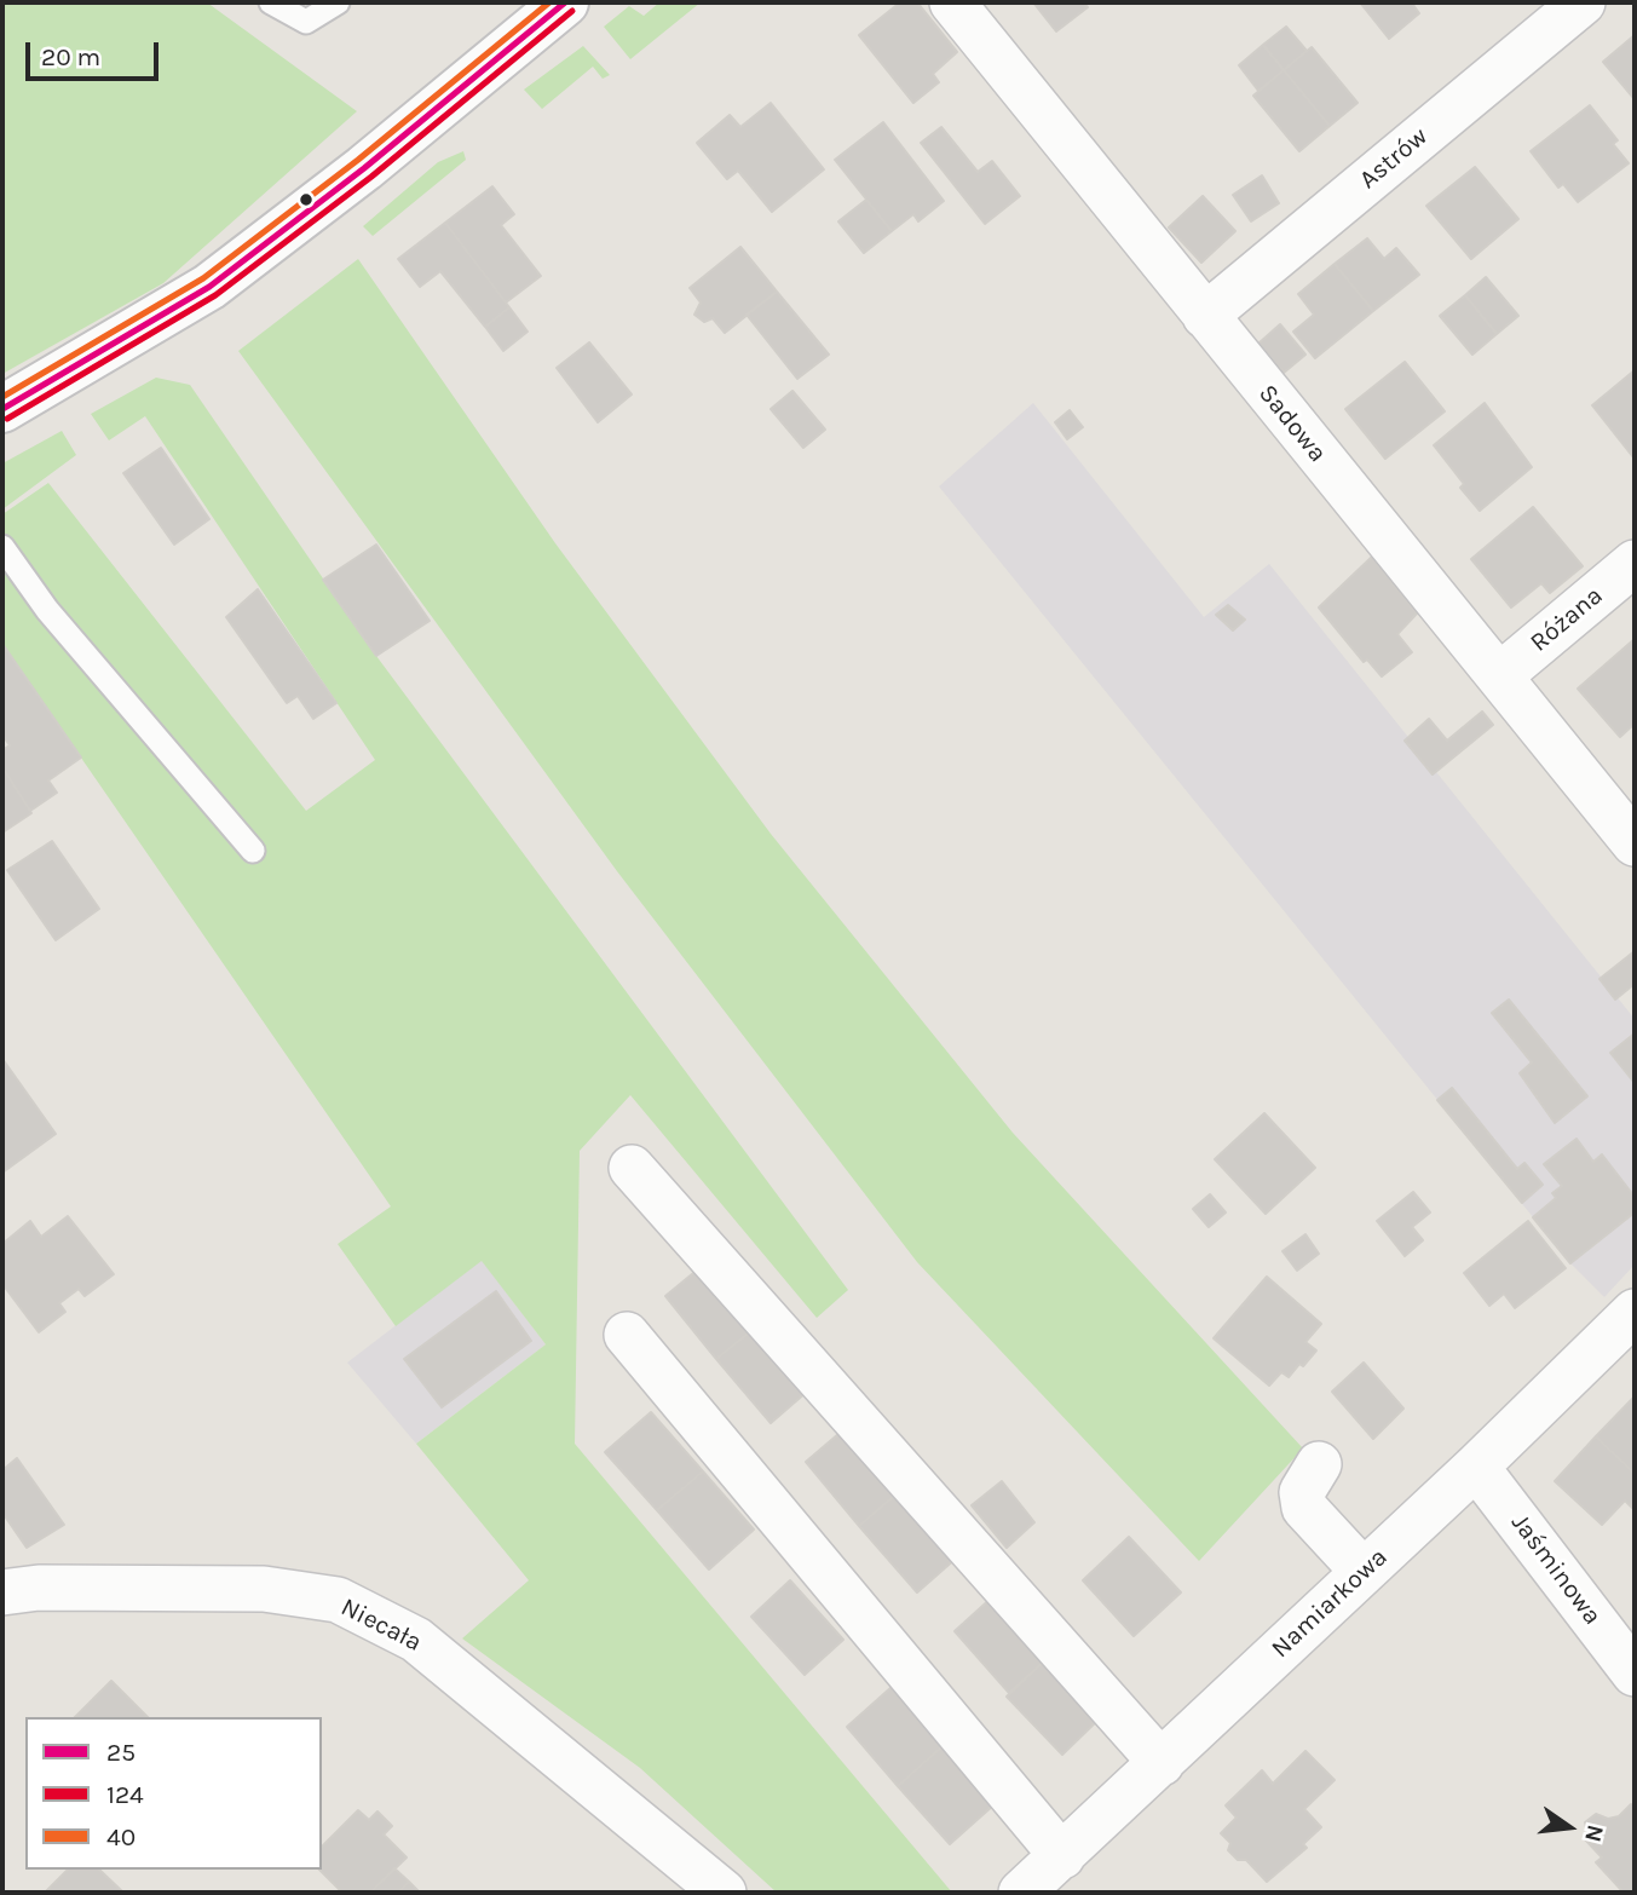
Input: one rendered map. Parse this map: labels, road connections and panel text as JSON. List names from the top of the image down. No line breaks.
{"streets":{"street":["Astrów","Sadowa","Różana","Jaśminowa","Namiarkowa","Niecała"]},"crossings":[["Astrów","Sadowa"],["Sadowa","Różana"],["Jaśminowa","Namiarkowa"]],"lines":["transit line 25","transit line 40","transit line 124"],"legend":["25","124","40"],"scale_bar":"20 m","north":"right"}
